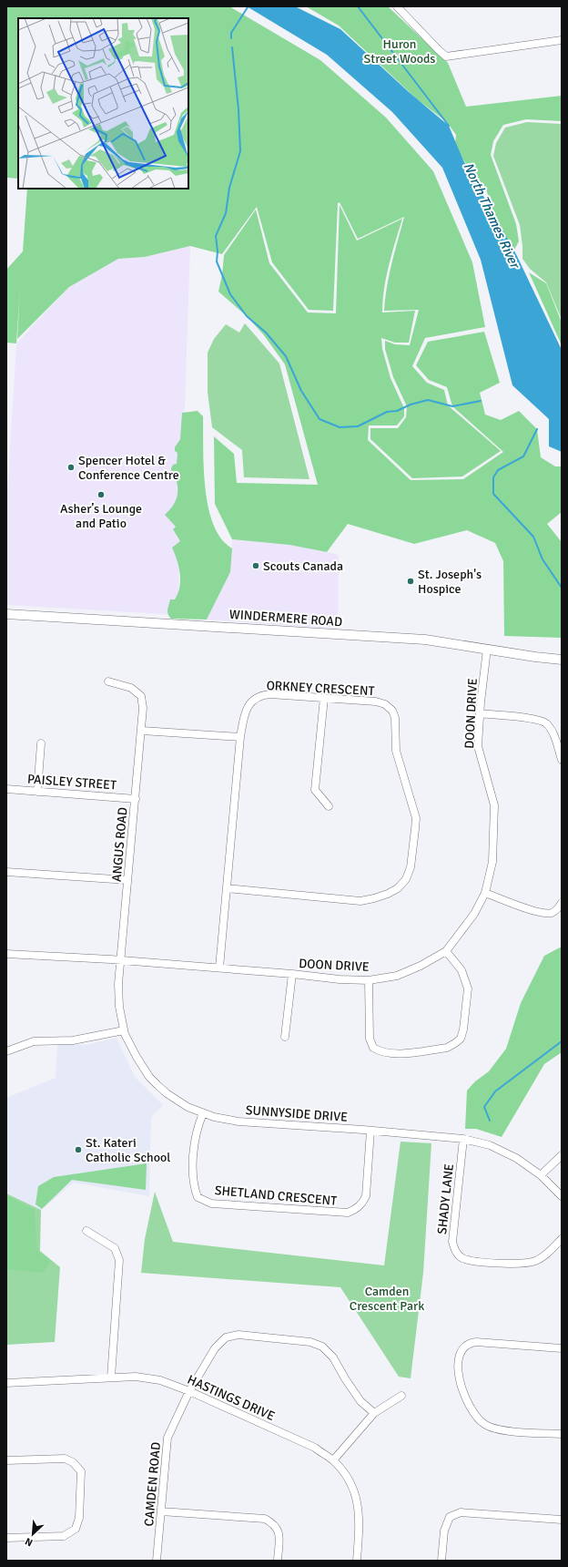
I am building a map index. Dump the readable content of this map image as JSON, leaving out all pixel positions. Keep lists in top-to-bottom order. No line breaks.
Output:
{"streets":{"main road":["WINDERMERE ROAD"],"street":["ORKNEY CRESCENT","DOON DRIVE","PAISLEY STREET","ANGUS ROAD","SUNNYSIDE DRIVE","SHETLAND CRESCENT","SHADY LANE","HASTINGS DRIVE","CAMDEN ROAD"]},"crossings":[["WINDERMERE ROAD","DOON DRIVE"],["ORKNEY CRESCENT","DOON DRIVE"],["DOON DRIVE","ANGUS ROAD"],["DOON DRIVE","SUNNYSIDE DRIVE"],["PAISLEY STREET","ANGUS ROAD"],["ANGUS ROAD","SUNNYSIDE DRIVE"],["SUNNYSIDE DRIVE","SHETLAND CRESCENT"],["SUNNYSIDE DRIVE","SHADY LANE"],["HASTINGS DRIVE","CAMDEN ROAD"]],"water":["North Thames River"],"parks":["Huron Street Woods","Camden Crescent Park"],"places":["Spencer Hotel & Conference Centre","Asher’s Lounge and Patio","Scouts Canada","St. Joseph's Hospice","St. Kateri Catholic School"],"north":"bottom left"}
